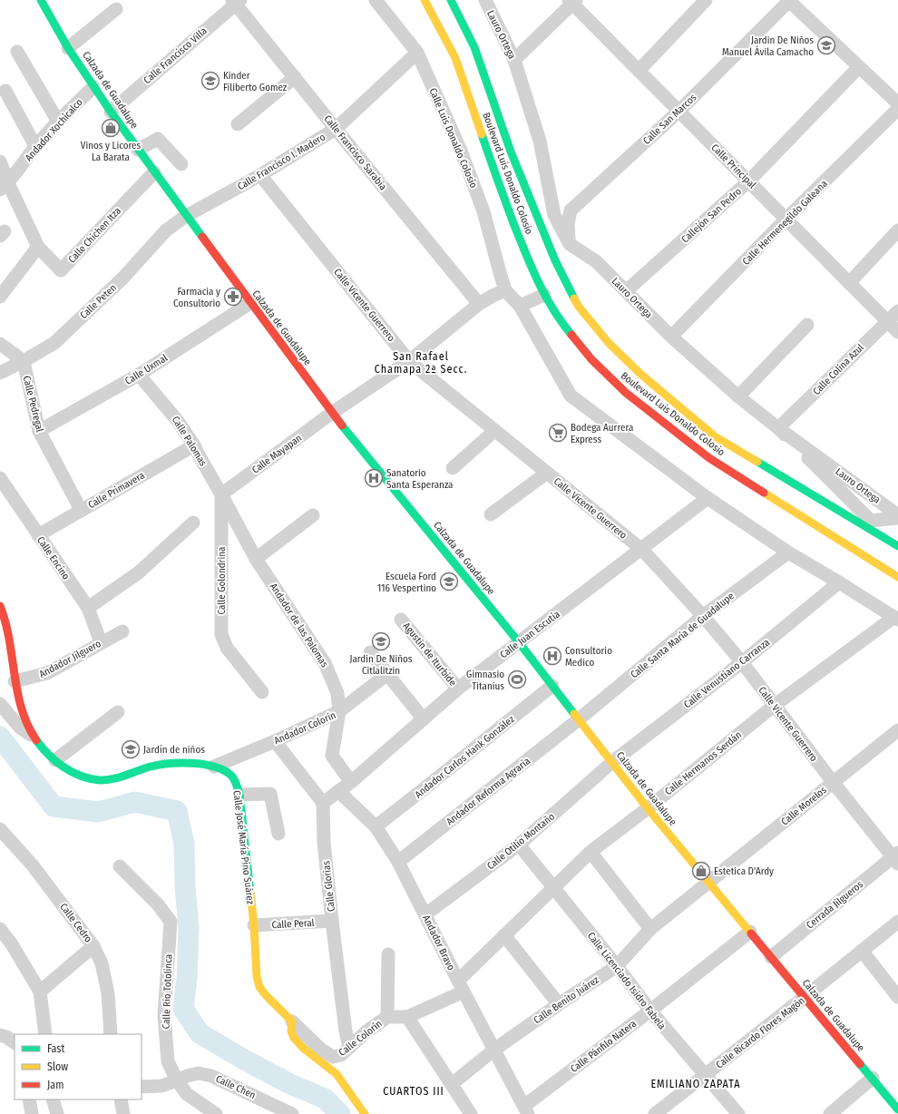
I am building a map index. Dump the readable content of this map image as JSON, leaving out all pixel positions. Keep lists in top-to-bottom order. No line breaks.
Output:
{"streets":{"main road":["Calzada de Guadalupe","Boulevard Luis Donaldo Colosio","Calle José María Pino Suárez"],"street":["Lauro Ortega","Calle Francisco Villa","Calle San Marcos","Andador Xochicalco","Calle Luis Donaldo Colosio","Calle Francisco Sarabia","Calle Francisco I. Madero","Calle Principal","Callejón San Pedro","Calle Hermenegildo Galeana","Calle Chichen Itza","Calle Peten","Calle Vicente Guerrero","Calle Uxmal","Calle Colina Azul","Calle Pedregal","Calle Palomas","Calle Mayapan","Calle Primavera","Calle Encino","Calle Golondrina","Andador de las Palomas","Calle Juan Escutia","Calle Santa María de Guadalupe","Agustín de Iturbide","Andador Jilguero","Calle Venustiano Carranza","Andador Colorín","Andador Carlos Hank González","Calle Hermanos Serdán","Andador Reforma Agraria","Calle Morelos","Calle Otilio Montaño","Calle Glorias","Cerrada Jilgueros","Calle Cedro","Calle Peral","Andador Bravo","Calle Licenciado Isidro Fabela","Calle Río Totolinca","Calle Benito Juárez","Calle Ricardo Flores Magón","Calle Colorín","Calle Pánfilo Natera","Calle Chen"]},"crossings":[["Lauro Ortega","Calle San Marcos"],["Lauro Ortega","Callejón San Pedro"],["Lauro Ortega","Calle Hermenegildo Galeana"],["Lauro Ortega","Calle Colina Azul"],["Calle Francisco Villa","Calzada de Guadalupe"],["Calle Francisco Villa","Calle Francisco Sarabia"],["Calzada de Guadalupe","Andador Xochicalco"],["Calzada de Guadalupe","Calle Francisco I. Madero"],["Calzada de Guadalupe","Calle Chichen Itza"],["Calzada de Guadalupe","Calle Peten"],["Calzada de Guadalupe","Calle Uxmal"],["Calzada de Guadalupe","Calle Mayapan"],["Calzada de Guadalupe","Calle Juan Escutia"],["Calzada de Guadalupe","Calle Santa María de Guadalupe"],["Calzada de Guadalupe","Calle Venustiano Carranza"],["Calzada de Guadalupe","Andador Carlos Hank González"],["Calzada de Guadalupe","Calle Hermanos Serdán"],["Calzada de Guadalupe","Andador Reforma Agraria"],["Calzada de Guadalupe","Calle Morelos"],["Calzada de Guadalupe","Calle Otilio Montaño"],["Calzada de Guadalupe","Cerrada Jilgueros"],["Calzada de Guadalupe","Calle Benito Juárez"],["Calzada de Guadalupe","Calle Ricardo Flores Magón"],["Calzada de Guadalupe","Calle Pánfilo Natera"],["Calle San Marcos","Calle Principal"],["Andador Xochicalco","Calle Chichen Itza"],["Calle Luis Donaldo Colosio","Calle Francisco I. Madero"],["Calle Luis Donaldo Colosio","Calle Mayapan"],["Calle Francisco Sarabia","Calle Francisco I. Madero"],["Calle Francisco Sarabia","Calle Mayapan"],["Calle Francisco I. Madero","Calle Peten"],["Calle Francisco I. Madero","Calle Vicente Guerrero"],["Calle Principal","Callejón San Pedro"],["Calle Principal","Calle Hermenegildo Galeana"],["Calle Principal","Calle Colina Azul"],["Calle Peten","Calle Pedregal"],["Calle Vicente Guerrero","Calle Mayapan"],["Calle Vicente Guerrero","Calle Juan Escutia"],["Calle Vicente Guerrero","Calle Santa María de Guadalupe"],["Calle Vicente Guerrero","Calle Venustiano Carranza"],["Calle Vicente Guerrero","Calle Hermanos Serdán"],["Calle Vicente Guerrero","Calle Morelos"],["Calle Vicente Guerrero","Cerrada Jilgueros"],["Calle Uxmal","Calle Pedregal"],["Calle Uxmal","Calle Palomas"],["Calle Pedregal","Calle Primavera"],["Calle Palomas","Calle Mayapan"],["Calle Palomas","Calle Primavera"],["Calle Palomas","Calle Golondrina"],["Calle Palomas","Andador de las Palomas"],["Calle Mayapan","Calle Golondrina"],["Calle Mayapan","Andador de las Palomas"],["Calle Primavera","Calle Encino"],["Calle Encino","Andador Jilguero"],["Calle Golondrina","Andador de las Palomas"],["Andador de las Palomas","Calle Juan Escutia"],["Andador de las Palomas","Andador Colorín"],["Calle Juan Escutia","Agustín de Iturbide"],["Calle Juan Escutia","Calle Glorias"],["Calle Juan Escutia","Andador Bravo"],["Calle Santa María de Guadalupe","Andador Reforma Agraria"],["Andador Jilguero","Calle José María Pino Suárez"],["Calle Venustiano Carranza","Calle Otilio Montaño"],["Andador Colorín","Calle José María Pino Suárez"],["Andador Carlos Hank González","Andador Bravo"],["Calle Hermanos Serdán","Andador Bravo"],["Calle Hermanos Serdán","Calle Licenciado Isidro Fabela"],["Calle Hermanos Serdán","Calle Colorín"],["Andador Reforma Agraria","Andador Bravo"],["Calle Morelos","Calle Benito Juárez"],["Calle Otilio Montaño","Andador Bravo"],["Calle Otilio Montaño","Calle Licenciado Isidro Fabela"],["Calle José María Pino Suárez","Calle Peral"],["Calle José María Pino Suárez","Calle Colorín"],["Calle Glorias","Calle Peral"],["Calle Glorias","Calle Colorín"],["Andador Bravo","Calle Benito Juárez"],["Andador Bravo","Calle Colorín"],["Andador Bravo","Calle Pánfilo Natera"],["Calle Licenciado Isidro Fabela","Calle Benito Juárez"],["Calle Licenciado Isidro Fabela","Calle Ricardo Flores Magón"],["Calle Licenciado Isidro Fabela","Calle Pánfilo Natera"],["Calle Río Totolinca","Calle Chen"]],"districts":["San Rafael Chamapa 2ª Secc.","EMILIANO ZAPATA","CUARTOS III"],"places":{"school or university":["Jardin De Niños Manuel Ávila Camacho","Kinder Filiberto Gomez","Escuela Ford 116 Vespertino","Jardin De Niños Citlalitzin","Jardín de niños"],"shop":["Vinos y Licores La Barata","Estetica D'Ardy"],"pharmacy":["Farmacia y Consultorio"],"supermarket":["Bodega Aurrera Express"],"hospital":["Sanatorio Santa Esperanza","Consultorio Medico"],"sports":["Gimnasio Titanius"]},"legend":["Fast","Slow","Jam"]}
